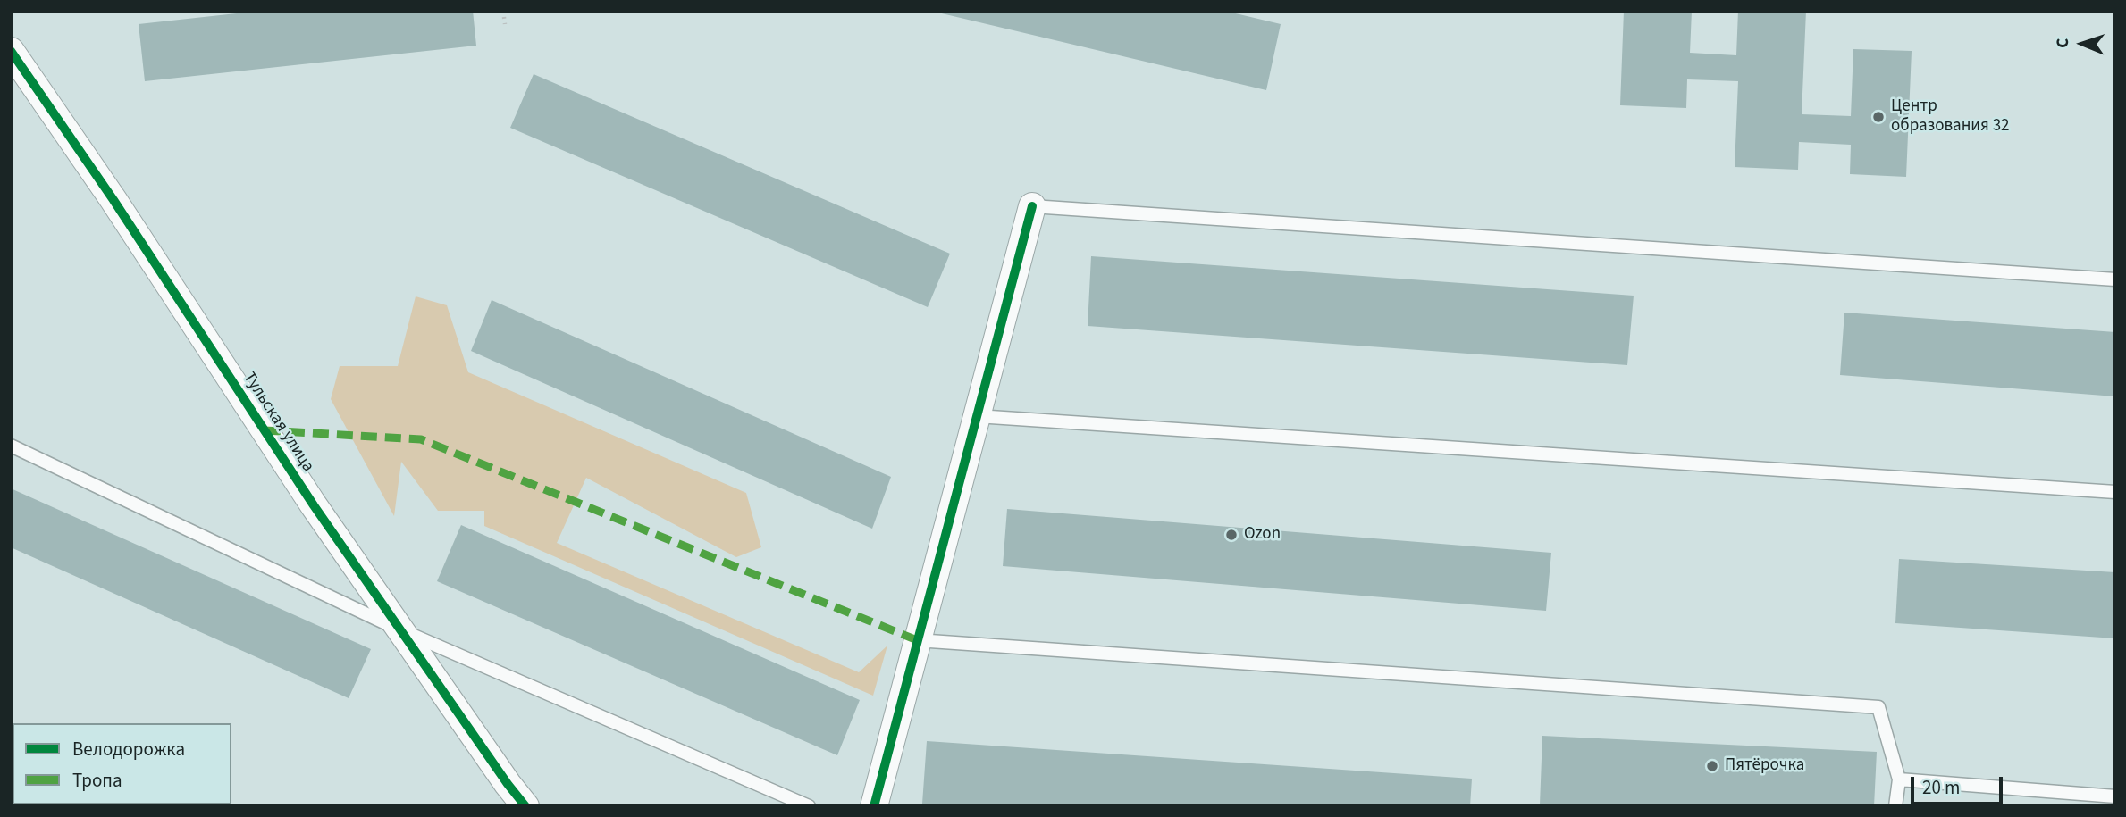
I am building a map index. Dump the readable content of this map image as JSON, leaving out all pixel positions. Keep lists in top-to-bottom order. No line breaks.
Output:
{"streets":{"street":["Тульская улица"]},"places":["Центр образования 32","Ozon","Пятёрочка"],"legend":["Велодорожка","Тропа"],"scale_bar":"20 m","north":"left"}
